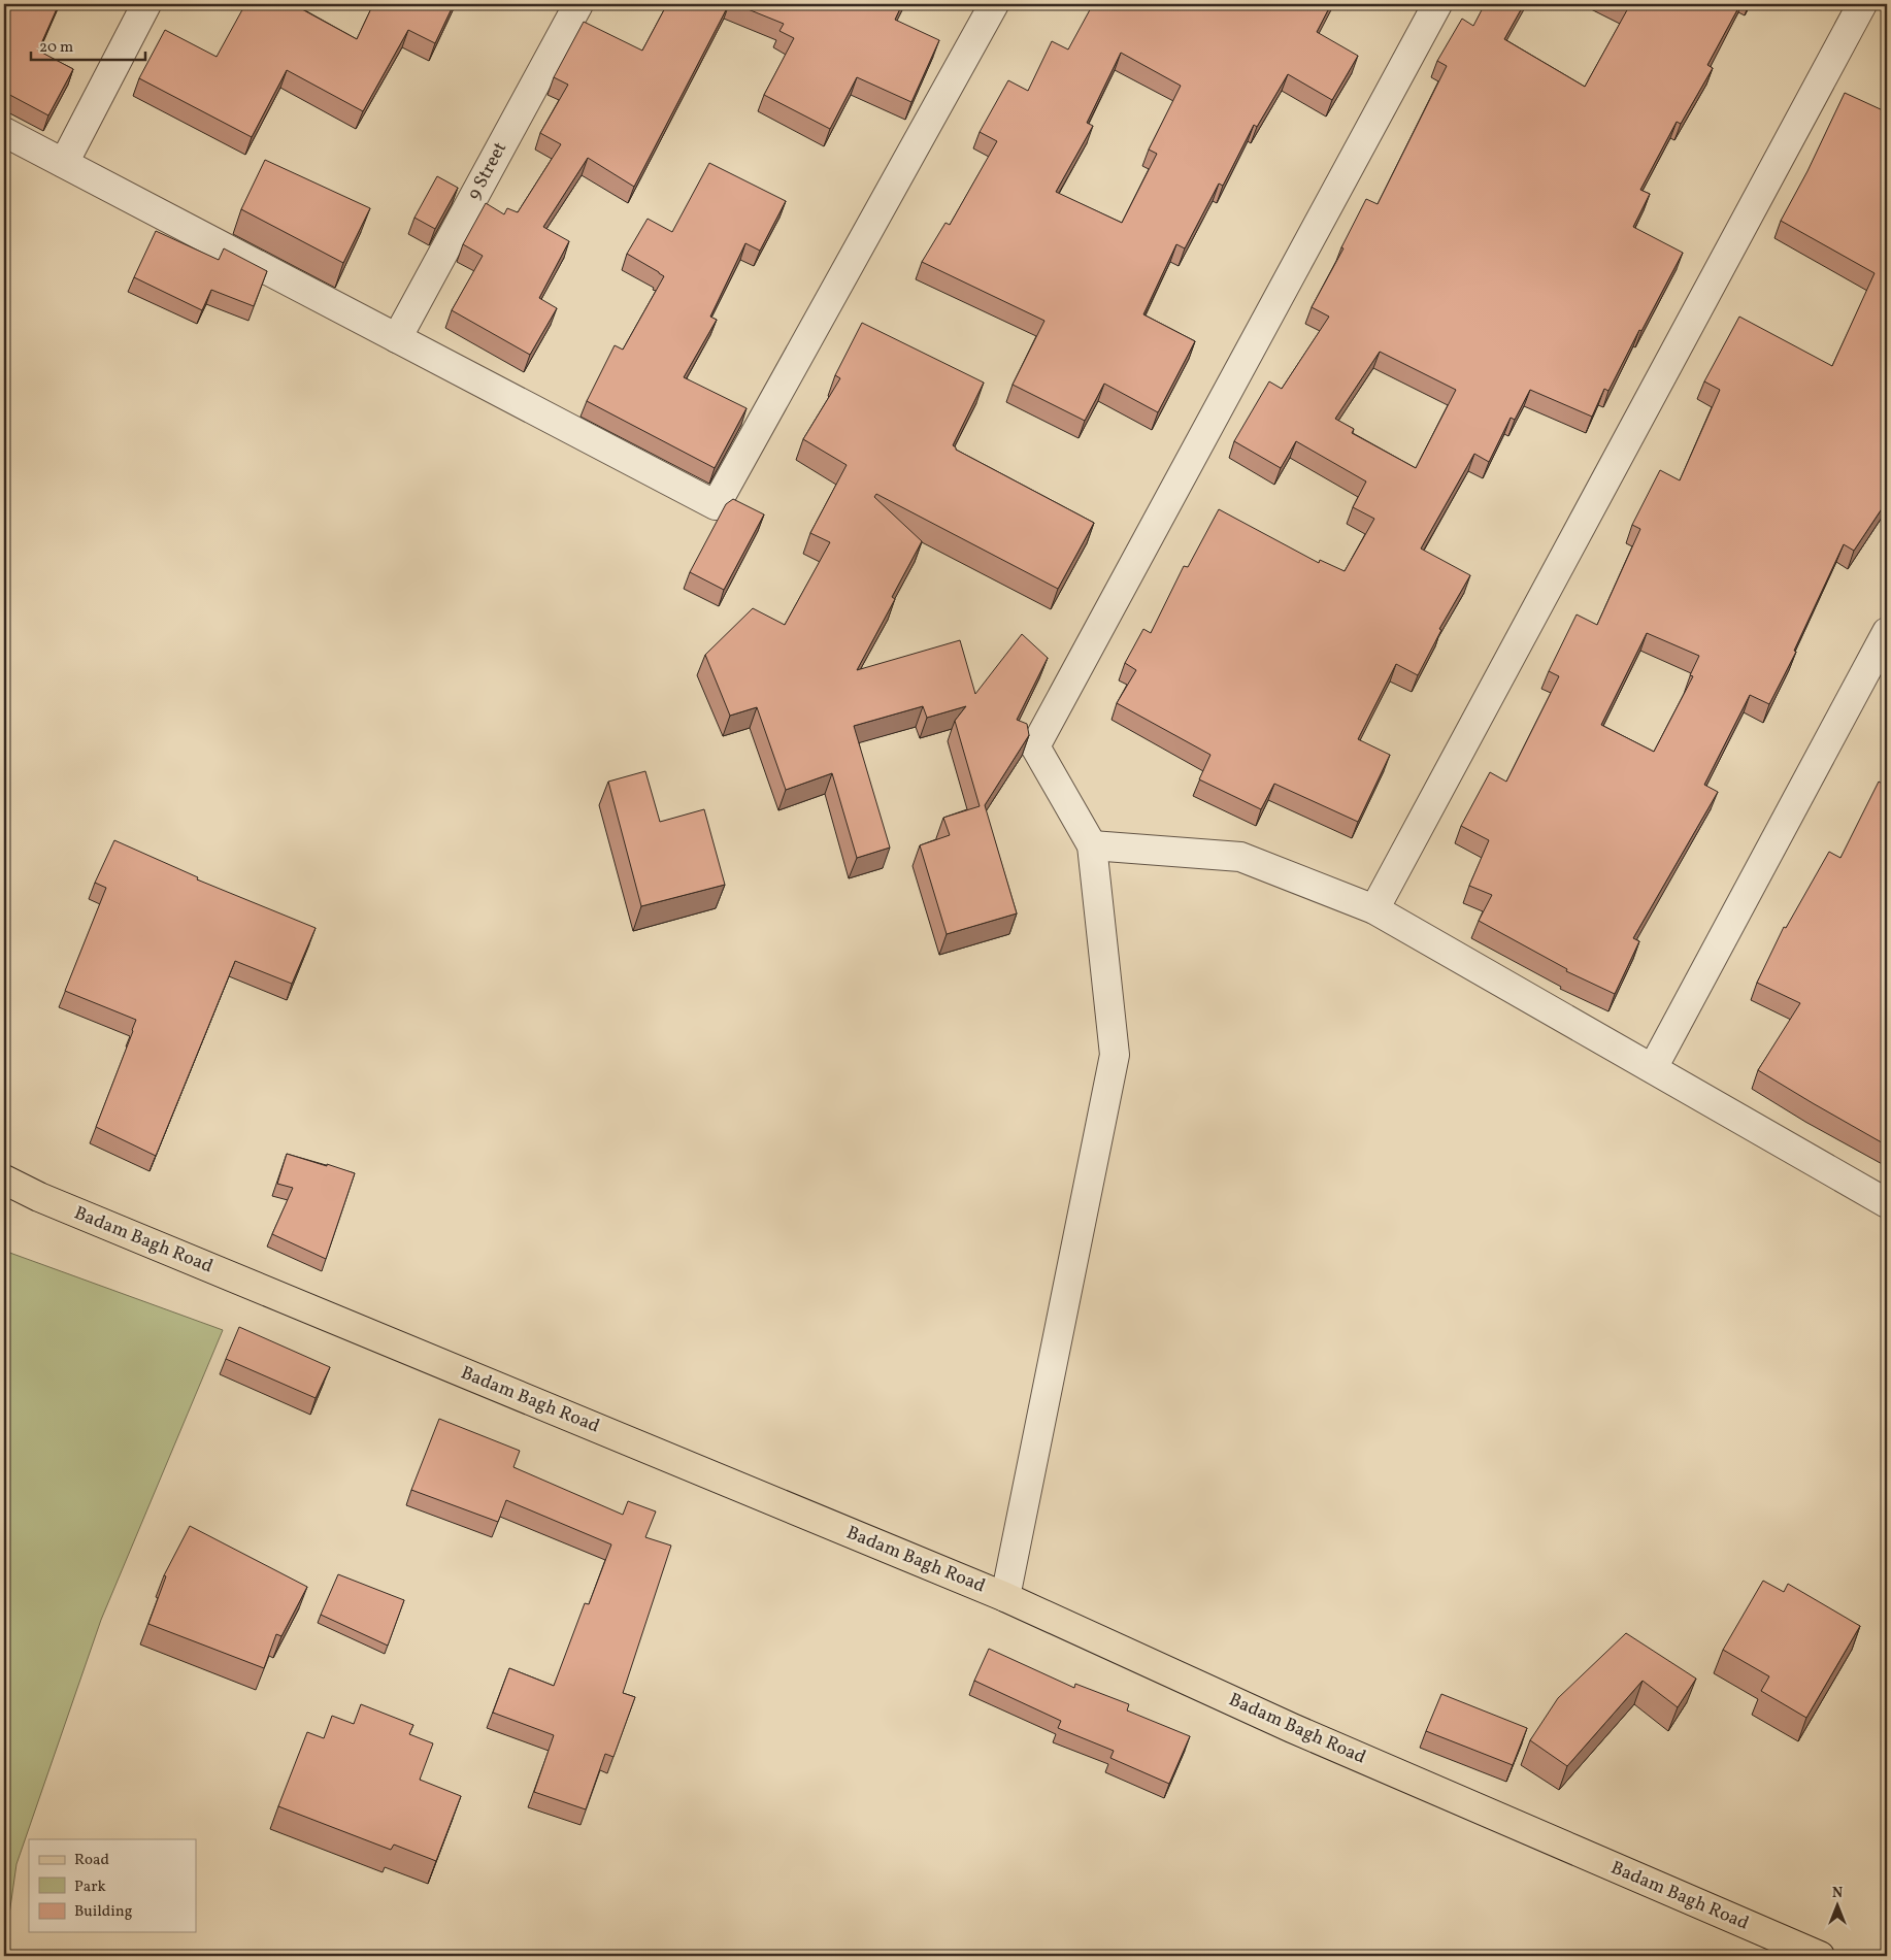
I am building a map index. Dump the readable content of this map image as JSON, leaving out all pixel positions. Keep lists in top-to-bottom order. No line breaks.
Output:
{"streets":{"main road":["Badam Bagh Road"],"street":["9 Street"]},"legend":["Road","Park","Building"],"scale_bar":"20 m","north":"top"}
